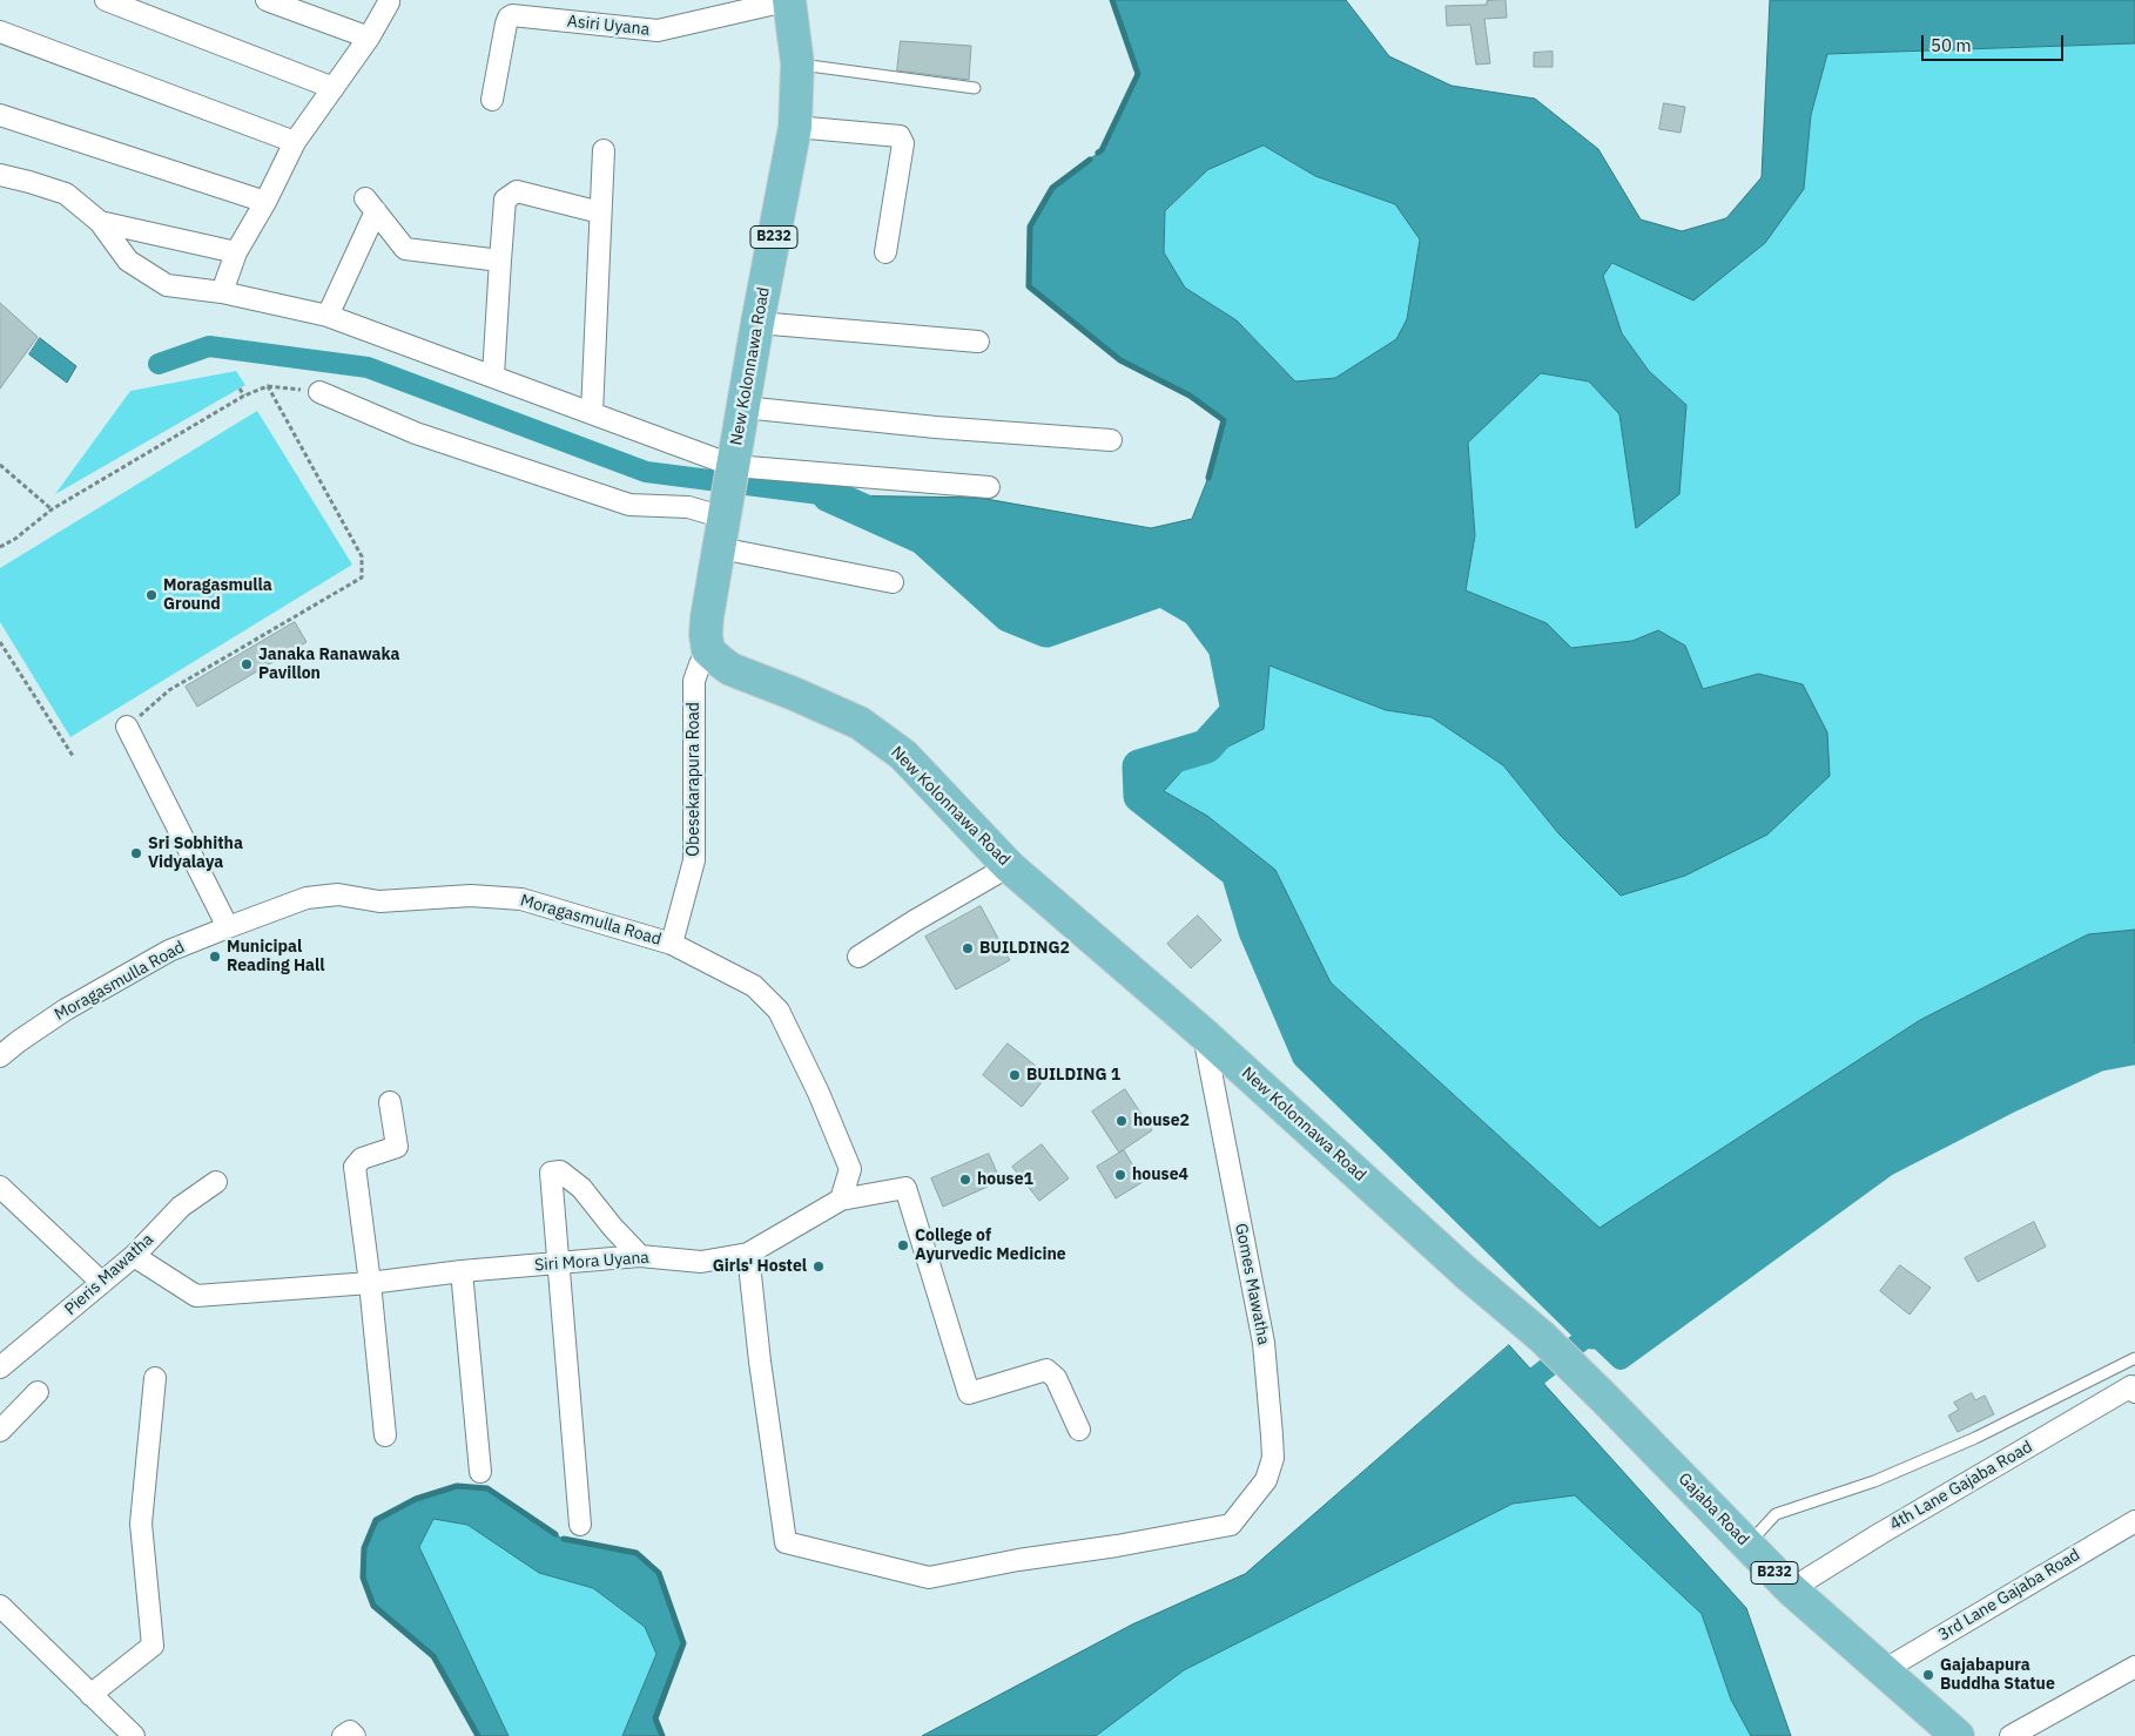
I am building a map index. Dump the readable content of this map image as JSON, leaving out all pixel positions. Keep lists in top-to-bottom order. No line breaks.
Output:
{"streets":{"main road":["B232","New Kolonnawa Road","Gajaba Road"],"street":["Asiri Uyana","Obesekarapura Road","Moragasmulla Road","Siri Mora Uyana","Pieris Mawatha","Gomes Mawatha","4th Lane Gajaba Road","3rd Lane Gajaba Road"]},"crossings":[["Asiri Uyana","New Kolonnawa Road"],["New Kolonnawa Road","Obesekarapura Road"],["New Kolonnawa Road","Gomes Mawatha"],["New Kolonnawa Road","Gajaba Road"],["Obesekarapura Road","Moragasmulla Road"],["Moragasmulla Road","Siri Mora Uyana"],["Siri Mora Uyana","Pieris Mawatha"],["Siri Mora Uyana","Gomes Mawatha"],["4th Lane Gajaba Road","Gajaba Road"],["Gajaba Road","3rd Lane Gajaba Road"]],"places":["Moragasmulla Ground","Janaka Ranawaka Pavillon","Sri Sobhitha Vidyalaya","BUILDING2","Municipal Reading Hall","BUILDING 1","house2","house4","house1","College of Ayurvedic Medicine","Girls' Hostel","Gajabapura Buddha Statue"],"scale_bar":"50 m"}
